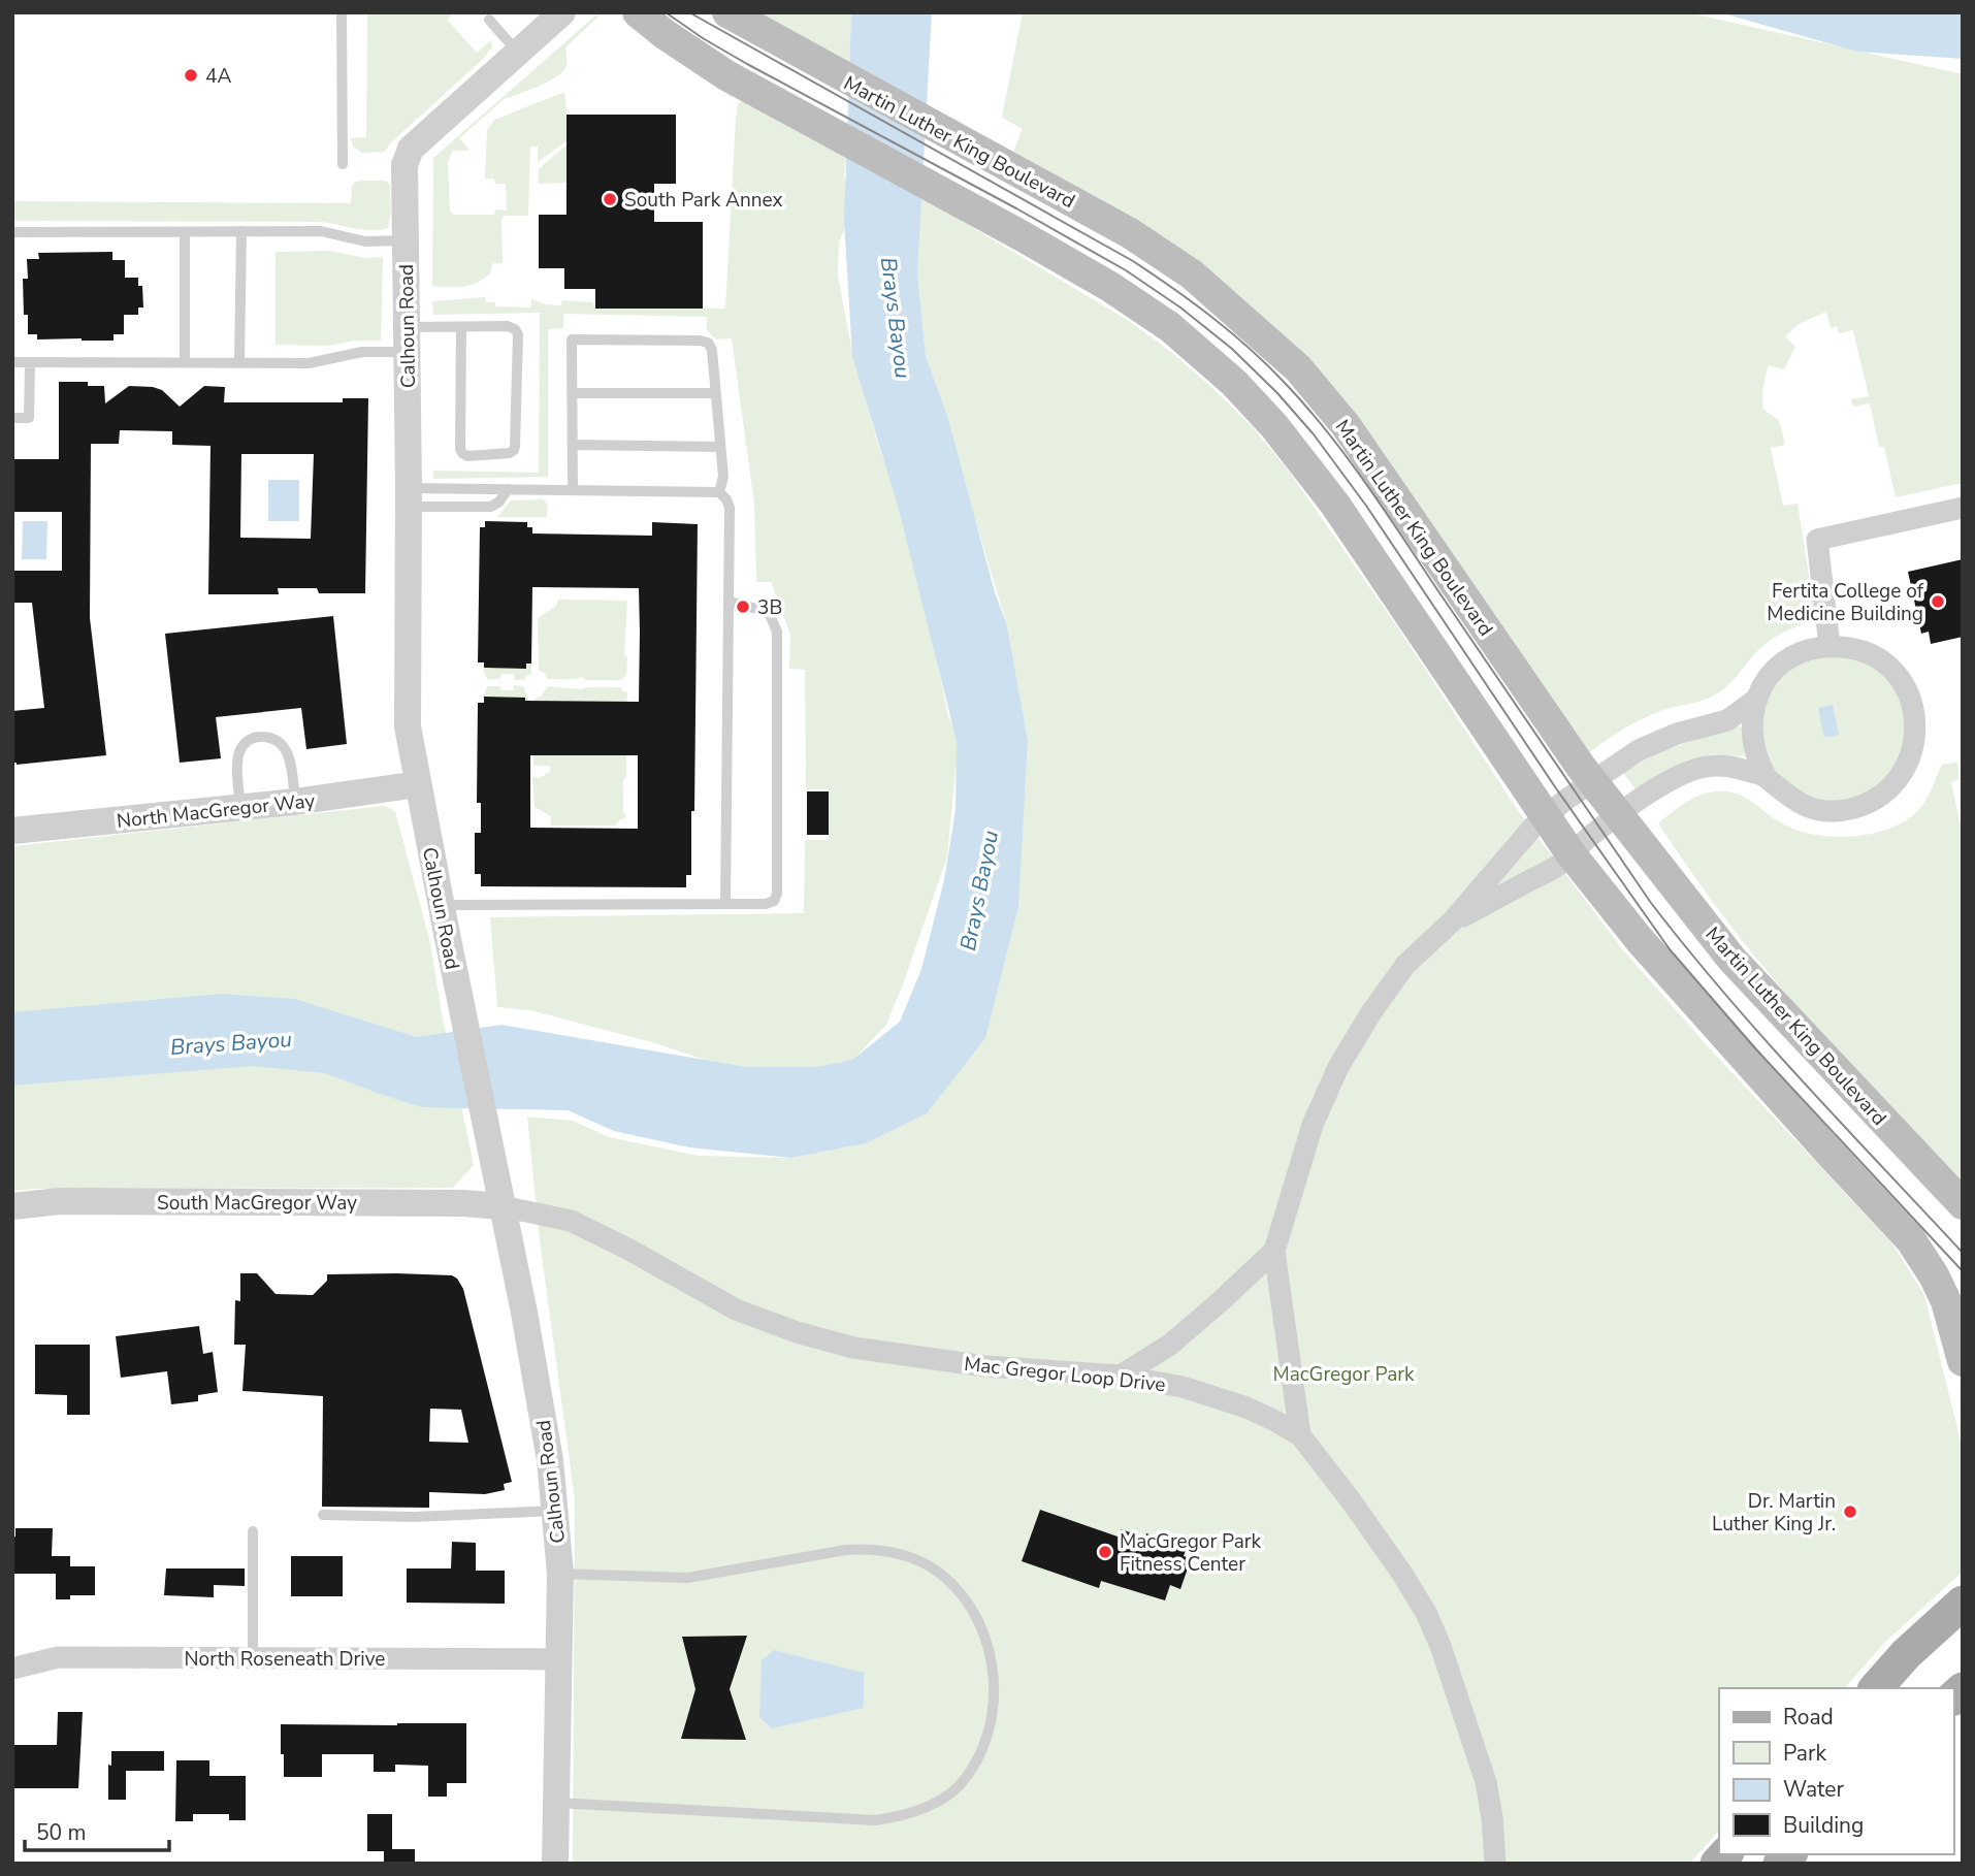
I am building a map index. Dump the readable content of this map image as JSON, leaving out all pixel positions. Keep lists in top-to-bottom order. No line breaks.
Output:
{"streets":{"main road":["Martin Luther King Boulevard"],"street":["Calhoun Road","North MacGregor Way","South MacGregor Way","Mac Gregor Loop Drive","North Roseneath Drive"]},"crossings":[["Calhoun Road","North MacGregor Way"],["Calhoun Road","South MacGregor Way"],["Calhoun Road","Mac Gregor Loop Drive"],["Calhoun Road","North Roseneath Drive"],["South MacGregor Way","Mac Gregor Loop Drive"]],"water":["Brays Bayou"],"parks":["MacGregor Park"],"places":["4A","South Park Annex","Fertita College of Medicine Building","3B","Dr. Martin Luther King Jr.","MacGregor Park Fitness Center"],"legend":["Road","Park","Water","Building"],"scale_bar":"50 m"}
